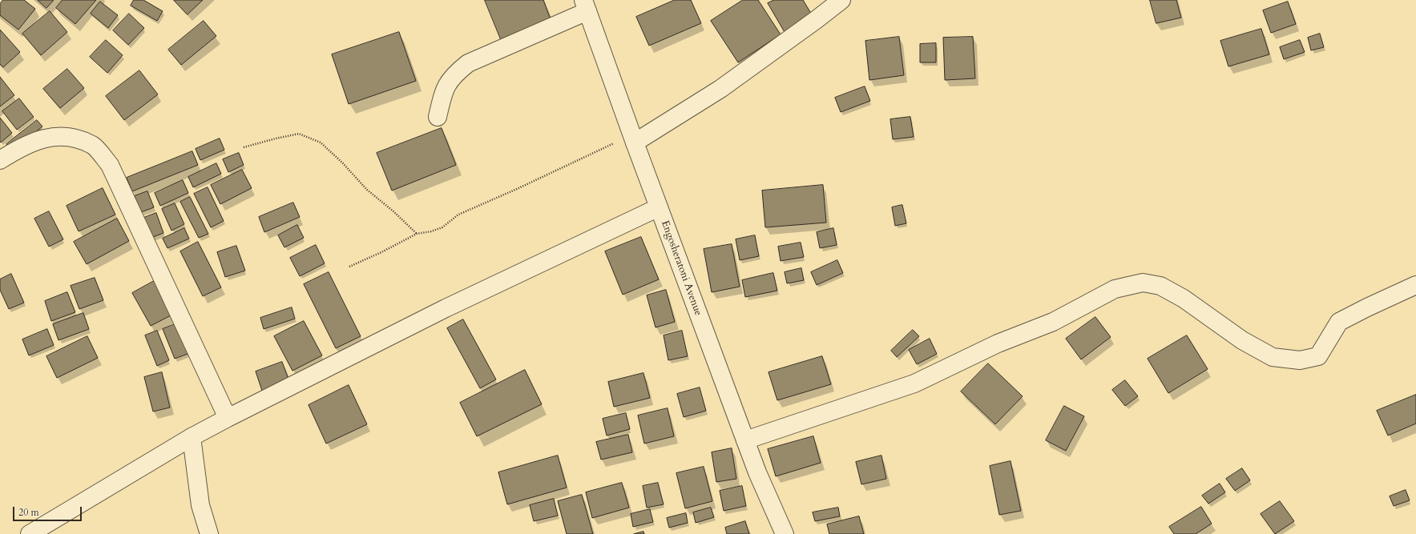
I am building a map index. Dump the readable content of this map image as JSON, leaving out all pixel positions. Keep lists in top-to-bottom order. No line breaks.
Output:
{"streets":{"street":["Engosheratoni Avenue"]},"scale_bar":"20 m"}
